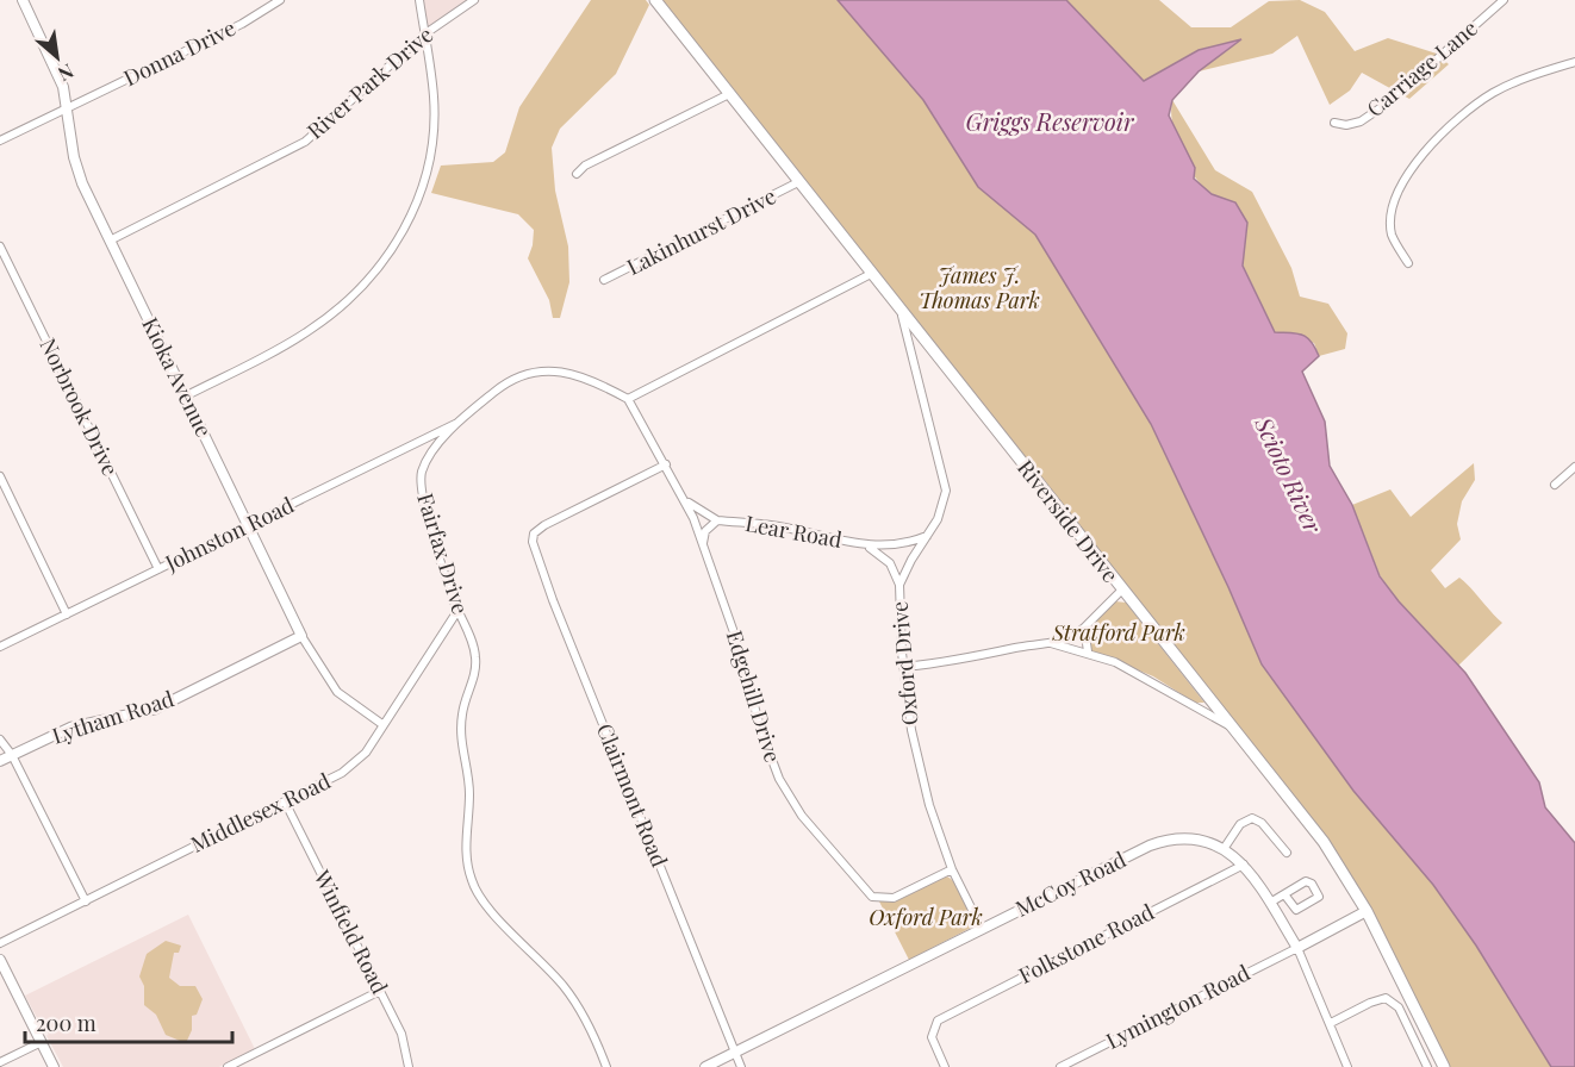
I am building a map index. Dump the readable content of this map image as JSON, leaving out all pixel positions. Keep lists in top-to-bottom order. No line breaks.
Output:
{"streets":{"main road":["Riverside Drive","McCoy Road"],"street":["Donna Drive","Carriage Lane","River Park Drive","Lakinhurst Drive","Kioka Avenue","Norbrook Drive","Lear Road","Johnston Road","Fairfax Drive","Oxford Drive","Edgehill Drive","Lytham Road","Clairmont Road","Middlesex Road","Winfield Road","Folkstone Road","Lymington Road"]},"crossings":[["Donna Drive","Kioka Avenue"],["River Park Drive","Kioka Avenue"],["Lakinhurst Drive","Riverside Drive"],["Kioka Avenue","Johnston Road"],["Kioka Avenue","Lytham Road"],["Kioka Avenue","Middlesex Road"],["Norbrook Drive","Johnston Road"],["Riverside Drive","Oxford Drive"],["Lear Road","Oxford Drive"],["Lear Road","Edgehill Drive"],["Johnston Road","Fairfax Drive"],["Fairfax Drive","Edgehill Drive"],["Fairfax Drive","Middlesex Road"],["Oxford Drive","Edgehill Drive"],["Oxford Drive","McCoy Road"],["Edgehill Drive","Clairmont Road"],["Clairmont Road","McCoy Road"],["Middlesex Road","Winfield Road"],["McCoy Road","Folkstone Road"],["McCoy Road","Lymington Road"]],"water":["Griggs Reservoir","Scioto River"],"parks":["James J. Thomas Park","Stratford Park","Oxford Park"],"scale_bar":"200 m","north":"bottom right"}
